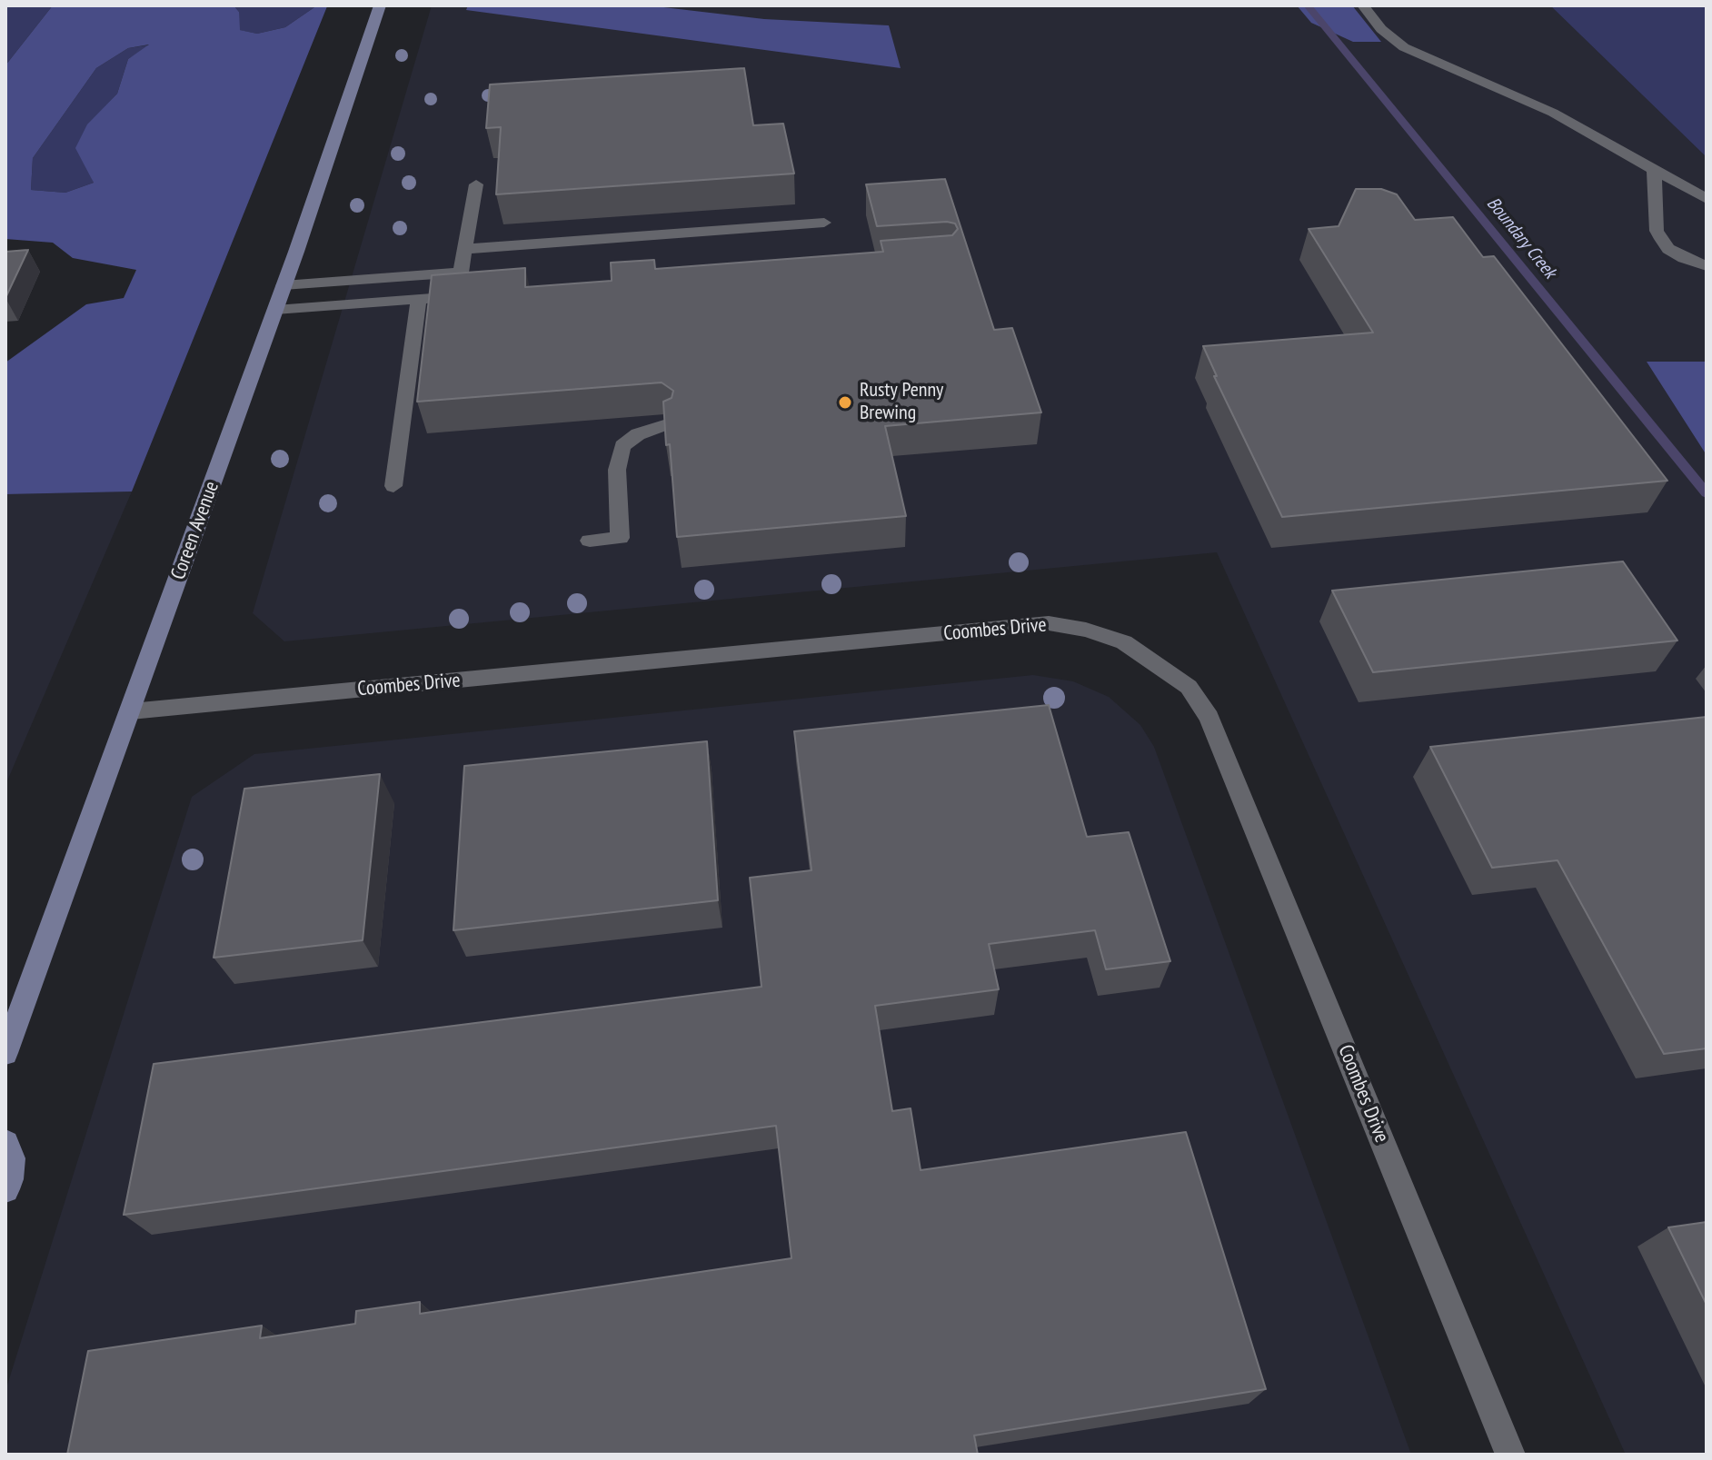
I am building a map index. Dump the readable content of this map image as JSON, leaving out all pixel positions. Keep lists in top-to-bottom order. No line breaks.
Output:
{"streets":{"street":["Coreen Avenue","Coombes Drive"]},"crossings":[["Coreen Avenue","Coombes Drive"]],"water":["Boundary Creek"],"places":["Rusty Penny Brewing"]}
